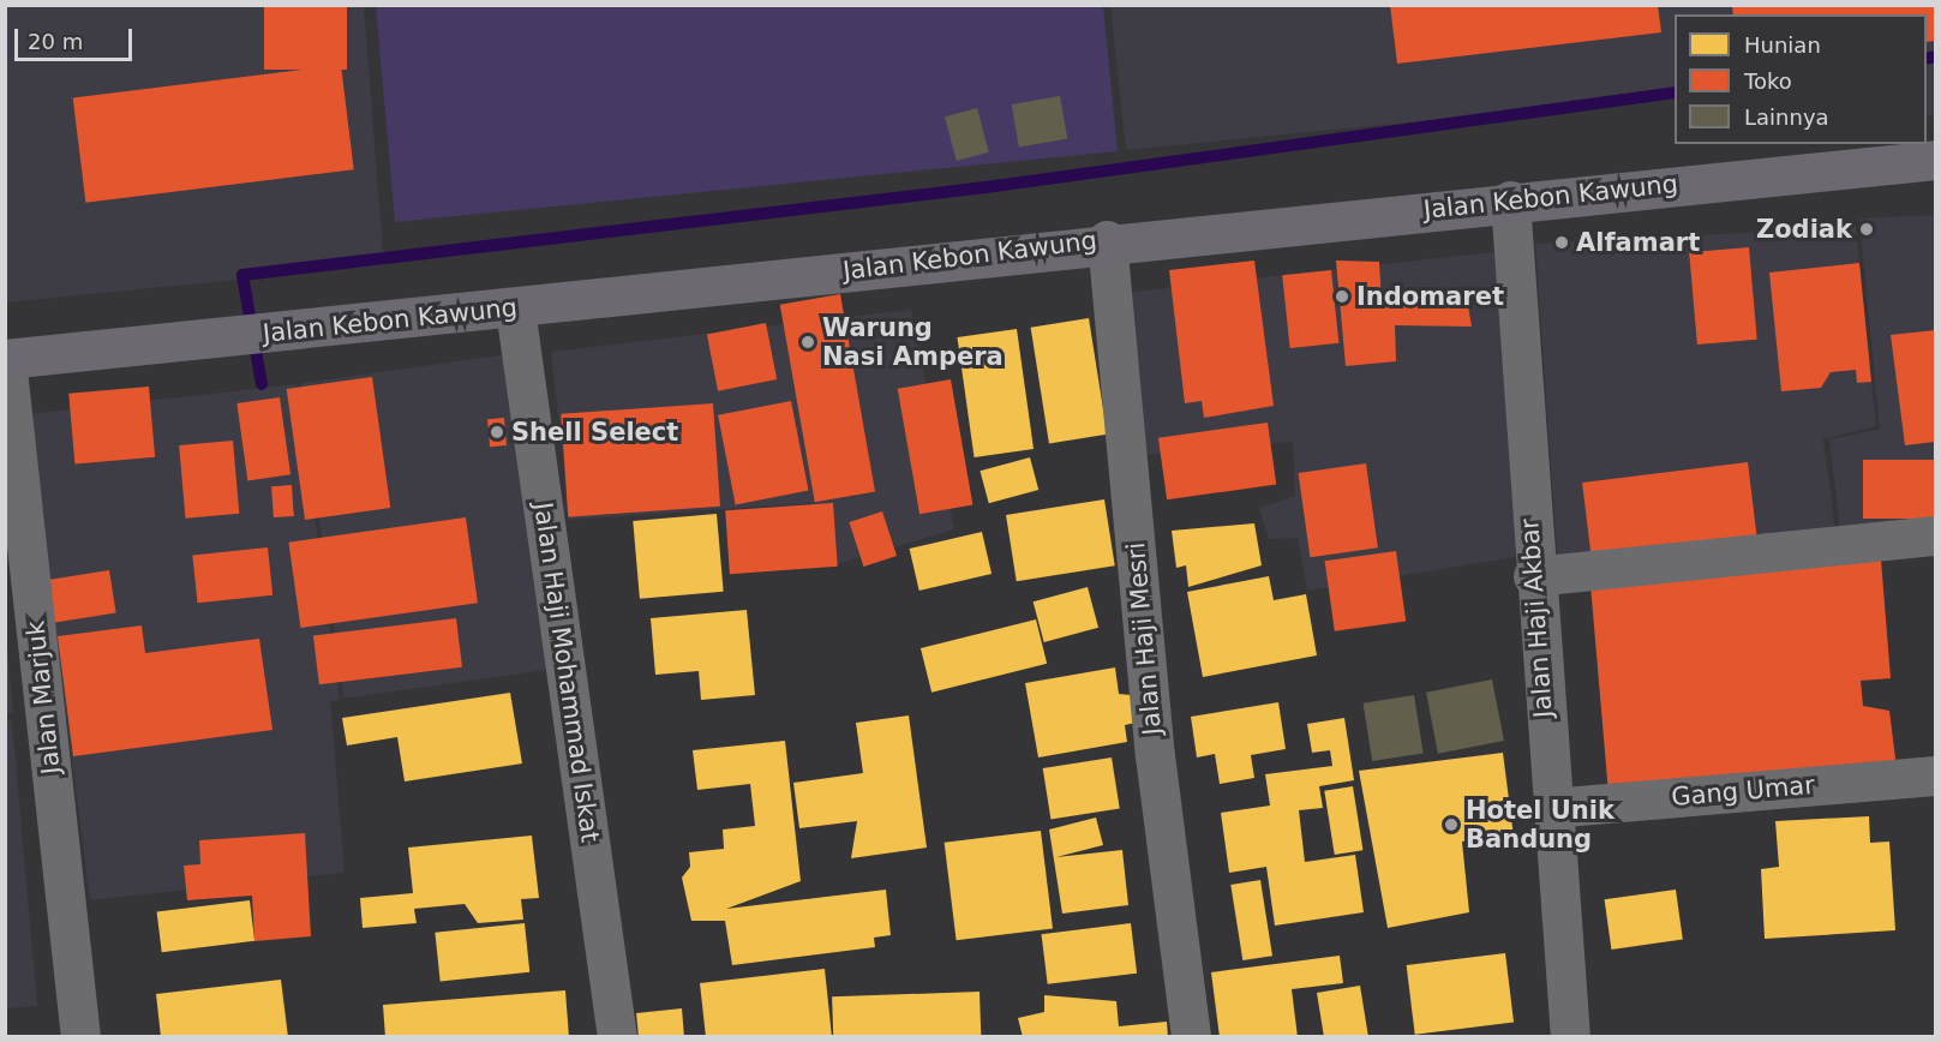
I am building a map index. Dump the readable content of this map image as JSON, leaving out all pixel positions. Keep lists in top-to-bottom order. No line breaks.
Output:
{"streets":{"main road":["Jalan Kebon Kawung"],"street":["Jalan Haji Akbar","Jalan Haji Mesri","Jalan Haji Mohammad Iskat","Jalan Marjuk","Gang Umar"]},"crossings":[["Jalan Kebon Kawung","Jalan Haji Akbar"],["Jalan Kebon Kawung","Jalan Haji Mesri"],["Jalan Kebon Kawung","Jalan Haji Mohammad Iskat"],["Jalan Kebon Kawung","Jalan Marjuk"],["Jalan Haji Akbar","Gang Umar"]],"places":["Zodiak","Alfamart","Indomaret","Warung Nasi Ampera","Shell Select","Hotel Unik Bandung"],"legend":["Hunian","Toko","Lainnya"],"scale_bar":"20 m"}
